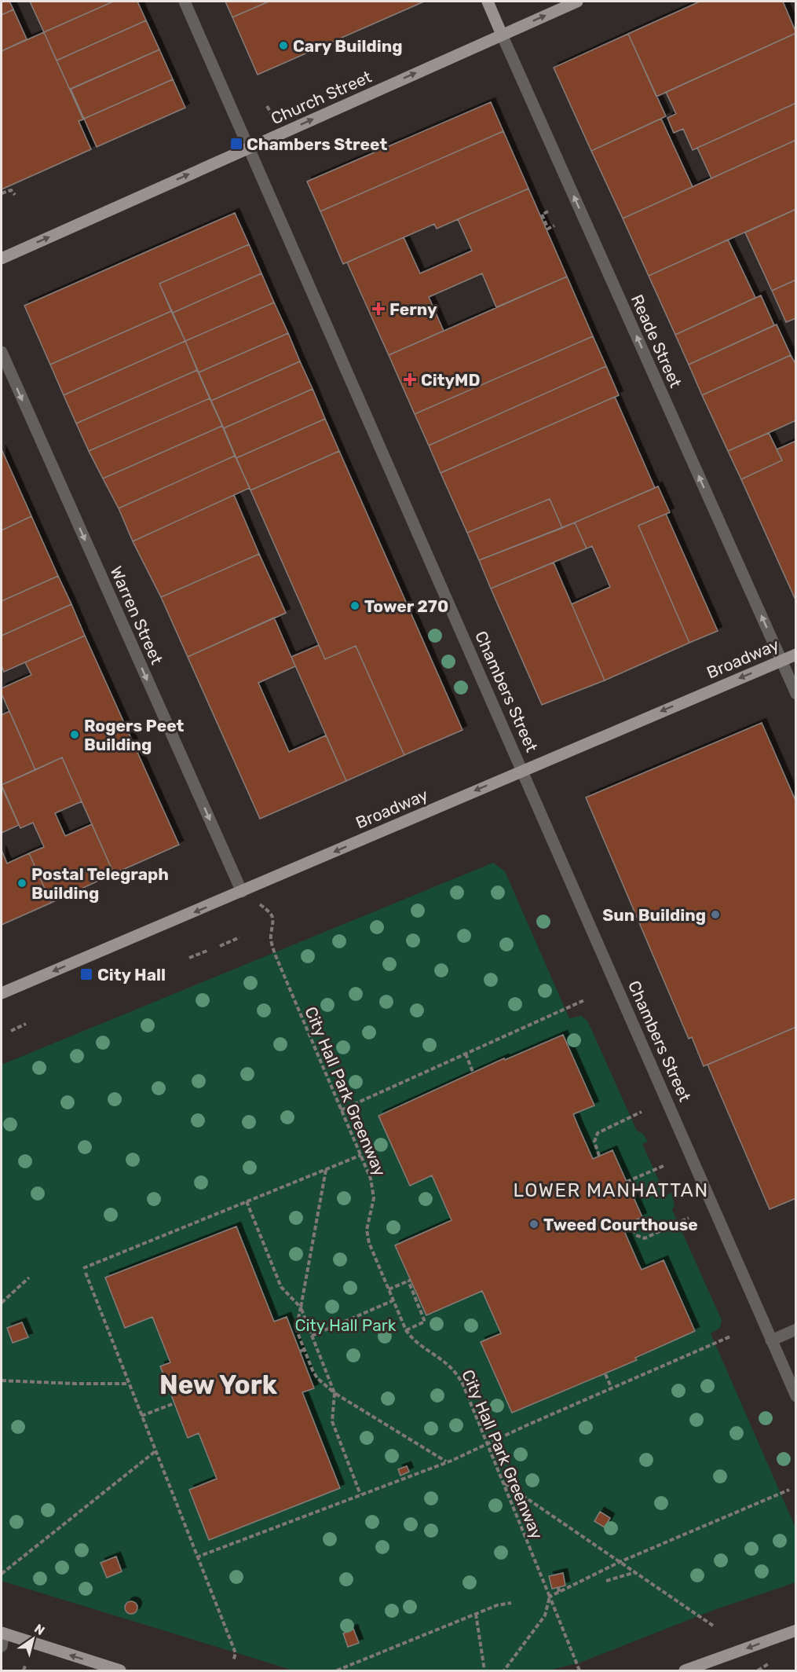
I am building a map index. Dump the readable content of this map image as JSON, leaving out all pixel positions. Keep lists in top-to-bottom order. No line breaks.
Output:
{"streets":{"main road":["Church Street","Reade Street","Broadway"],"street":["Warren Street","Chambers Street"],"path":["City Hall Park Greenway"]},"crossings":[["Church Street","Reade Street"],["Church Street","Chambers Street"],["Reade Street","Broadway"],["Warren Street","Broadway"],["Broadway","Chambers Street"]],"one_way":["Church Street","Reade Street","Warren Street","Broadway"],"districts":["LOWER MANHATTAN","New York"],"parks":["City Hall Park"],"places":{"other":["Cary Building","Tower 270","Rogers Peet Building","Postal Telegraph Building","Sun Building","Tweed Courthouse"],"transit":["Chambers Street","City Hall"],"health":["Ferny","CityMD"]},"north":"top right"}
